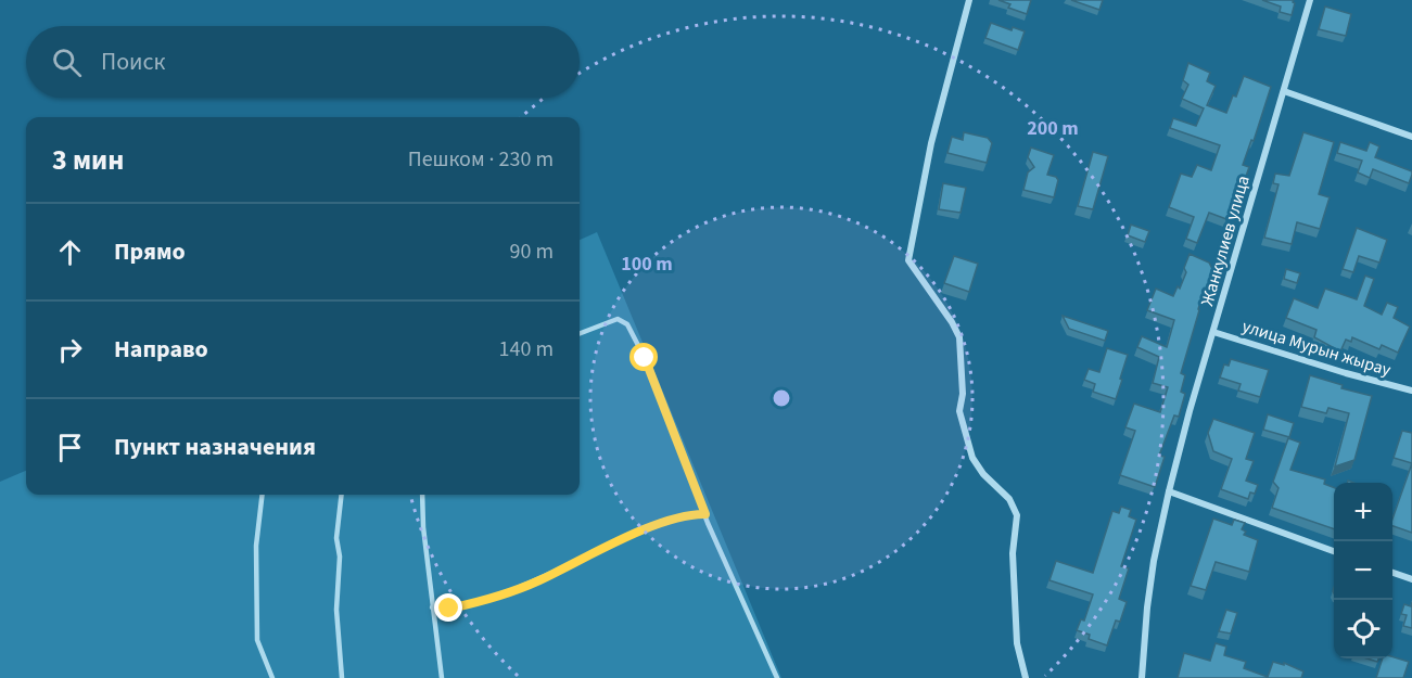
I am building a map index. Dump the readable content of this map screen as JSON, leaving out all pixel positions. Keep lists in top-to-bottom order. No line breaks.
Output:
{"streets":{"street":["Жанкулиев улица","улица Мурын жырау"]},"crossings":[["Жанкулиев улица","улица Мурын жырау"]],"page":{"search":"Поиск","heading":["3 мин","Пешком · 230 m"],"list":[["Прямо","90 m"],["Направо","140 m"],"Пункт назначения"],"map_buttons":["+","−"]},"rings":["200 m","100 m"]}
